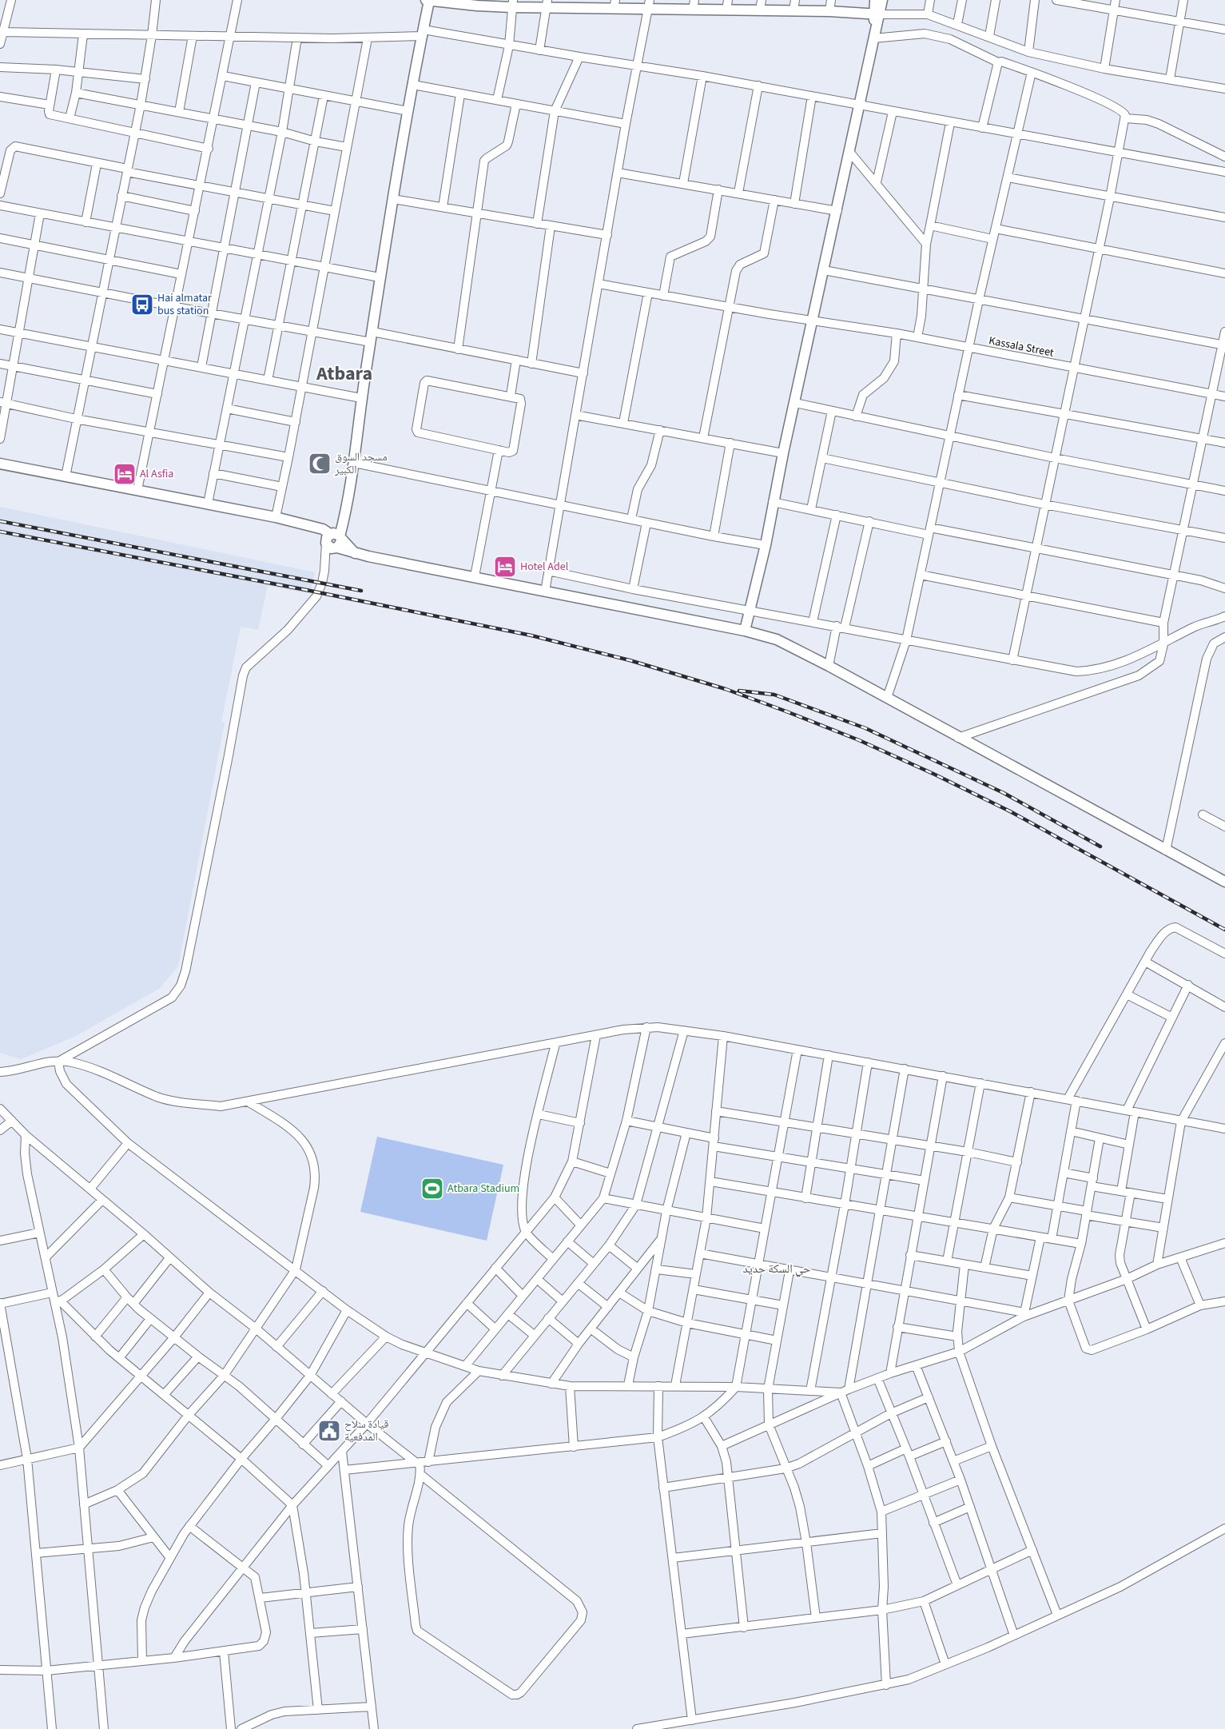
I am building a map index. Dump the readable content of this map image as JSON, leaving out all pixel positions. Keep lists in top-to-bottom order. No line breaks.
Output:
{"streets":{"street":["Kassala Street"]},"districts":["Atbara","حي السكة حديد"],"places":{"bus stop":["Hai almatar bus station"],"mosque":["مسجد السوق الكبير"],"hotel":["Al Asfia","Hotel Adel"],"sports":["Atbara Stadium"],"public building":["قيادة سلاح المدفعية"]}}
